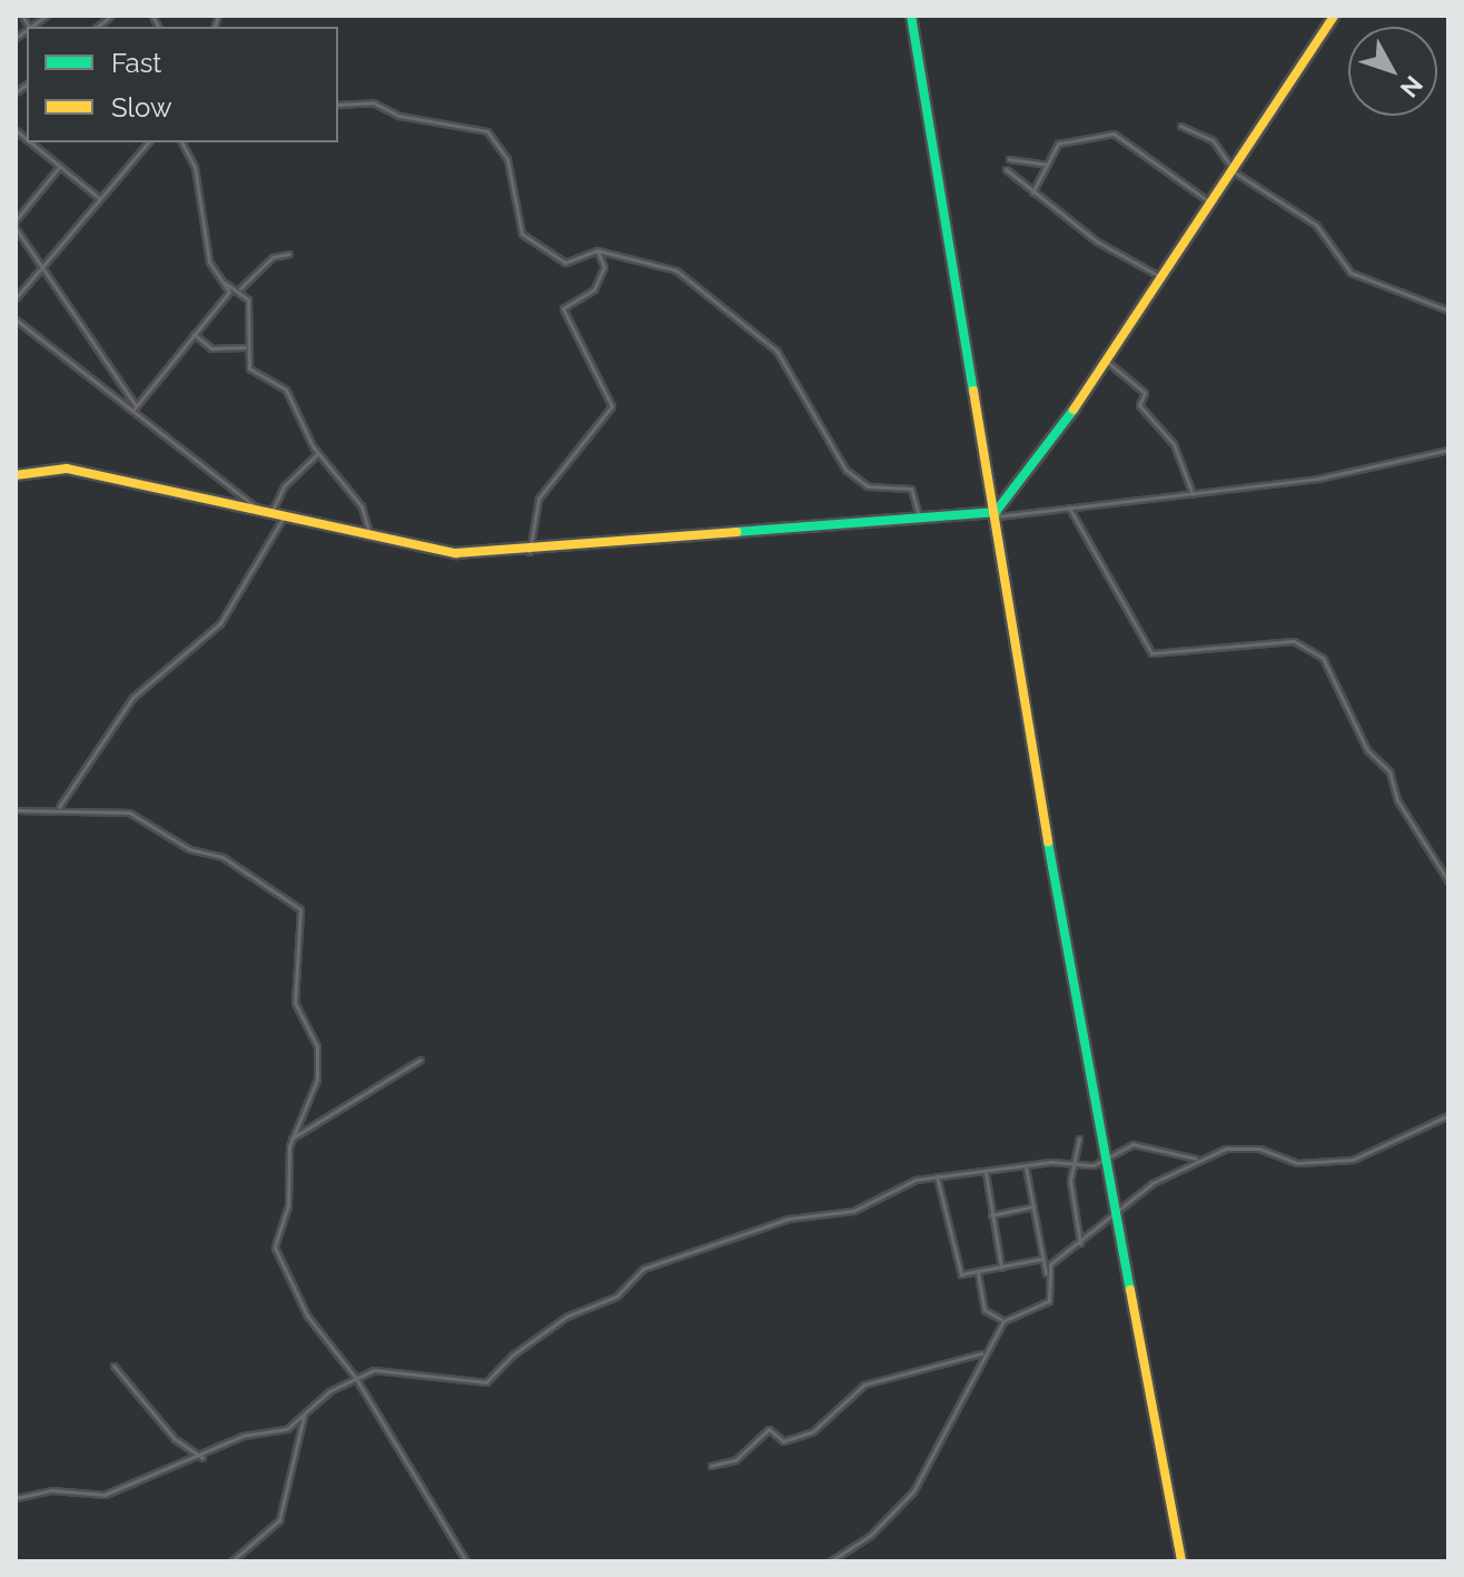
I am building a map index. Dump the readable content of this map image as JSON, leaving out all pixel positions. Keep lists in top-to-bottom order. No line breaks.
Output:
{"legend":["Fast","Slow"],"north":"bottom right"}
